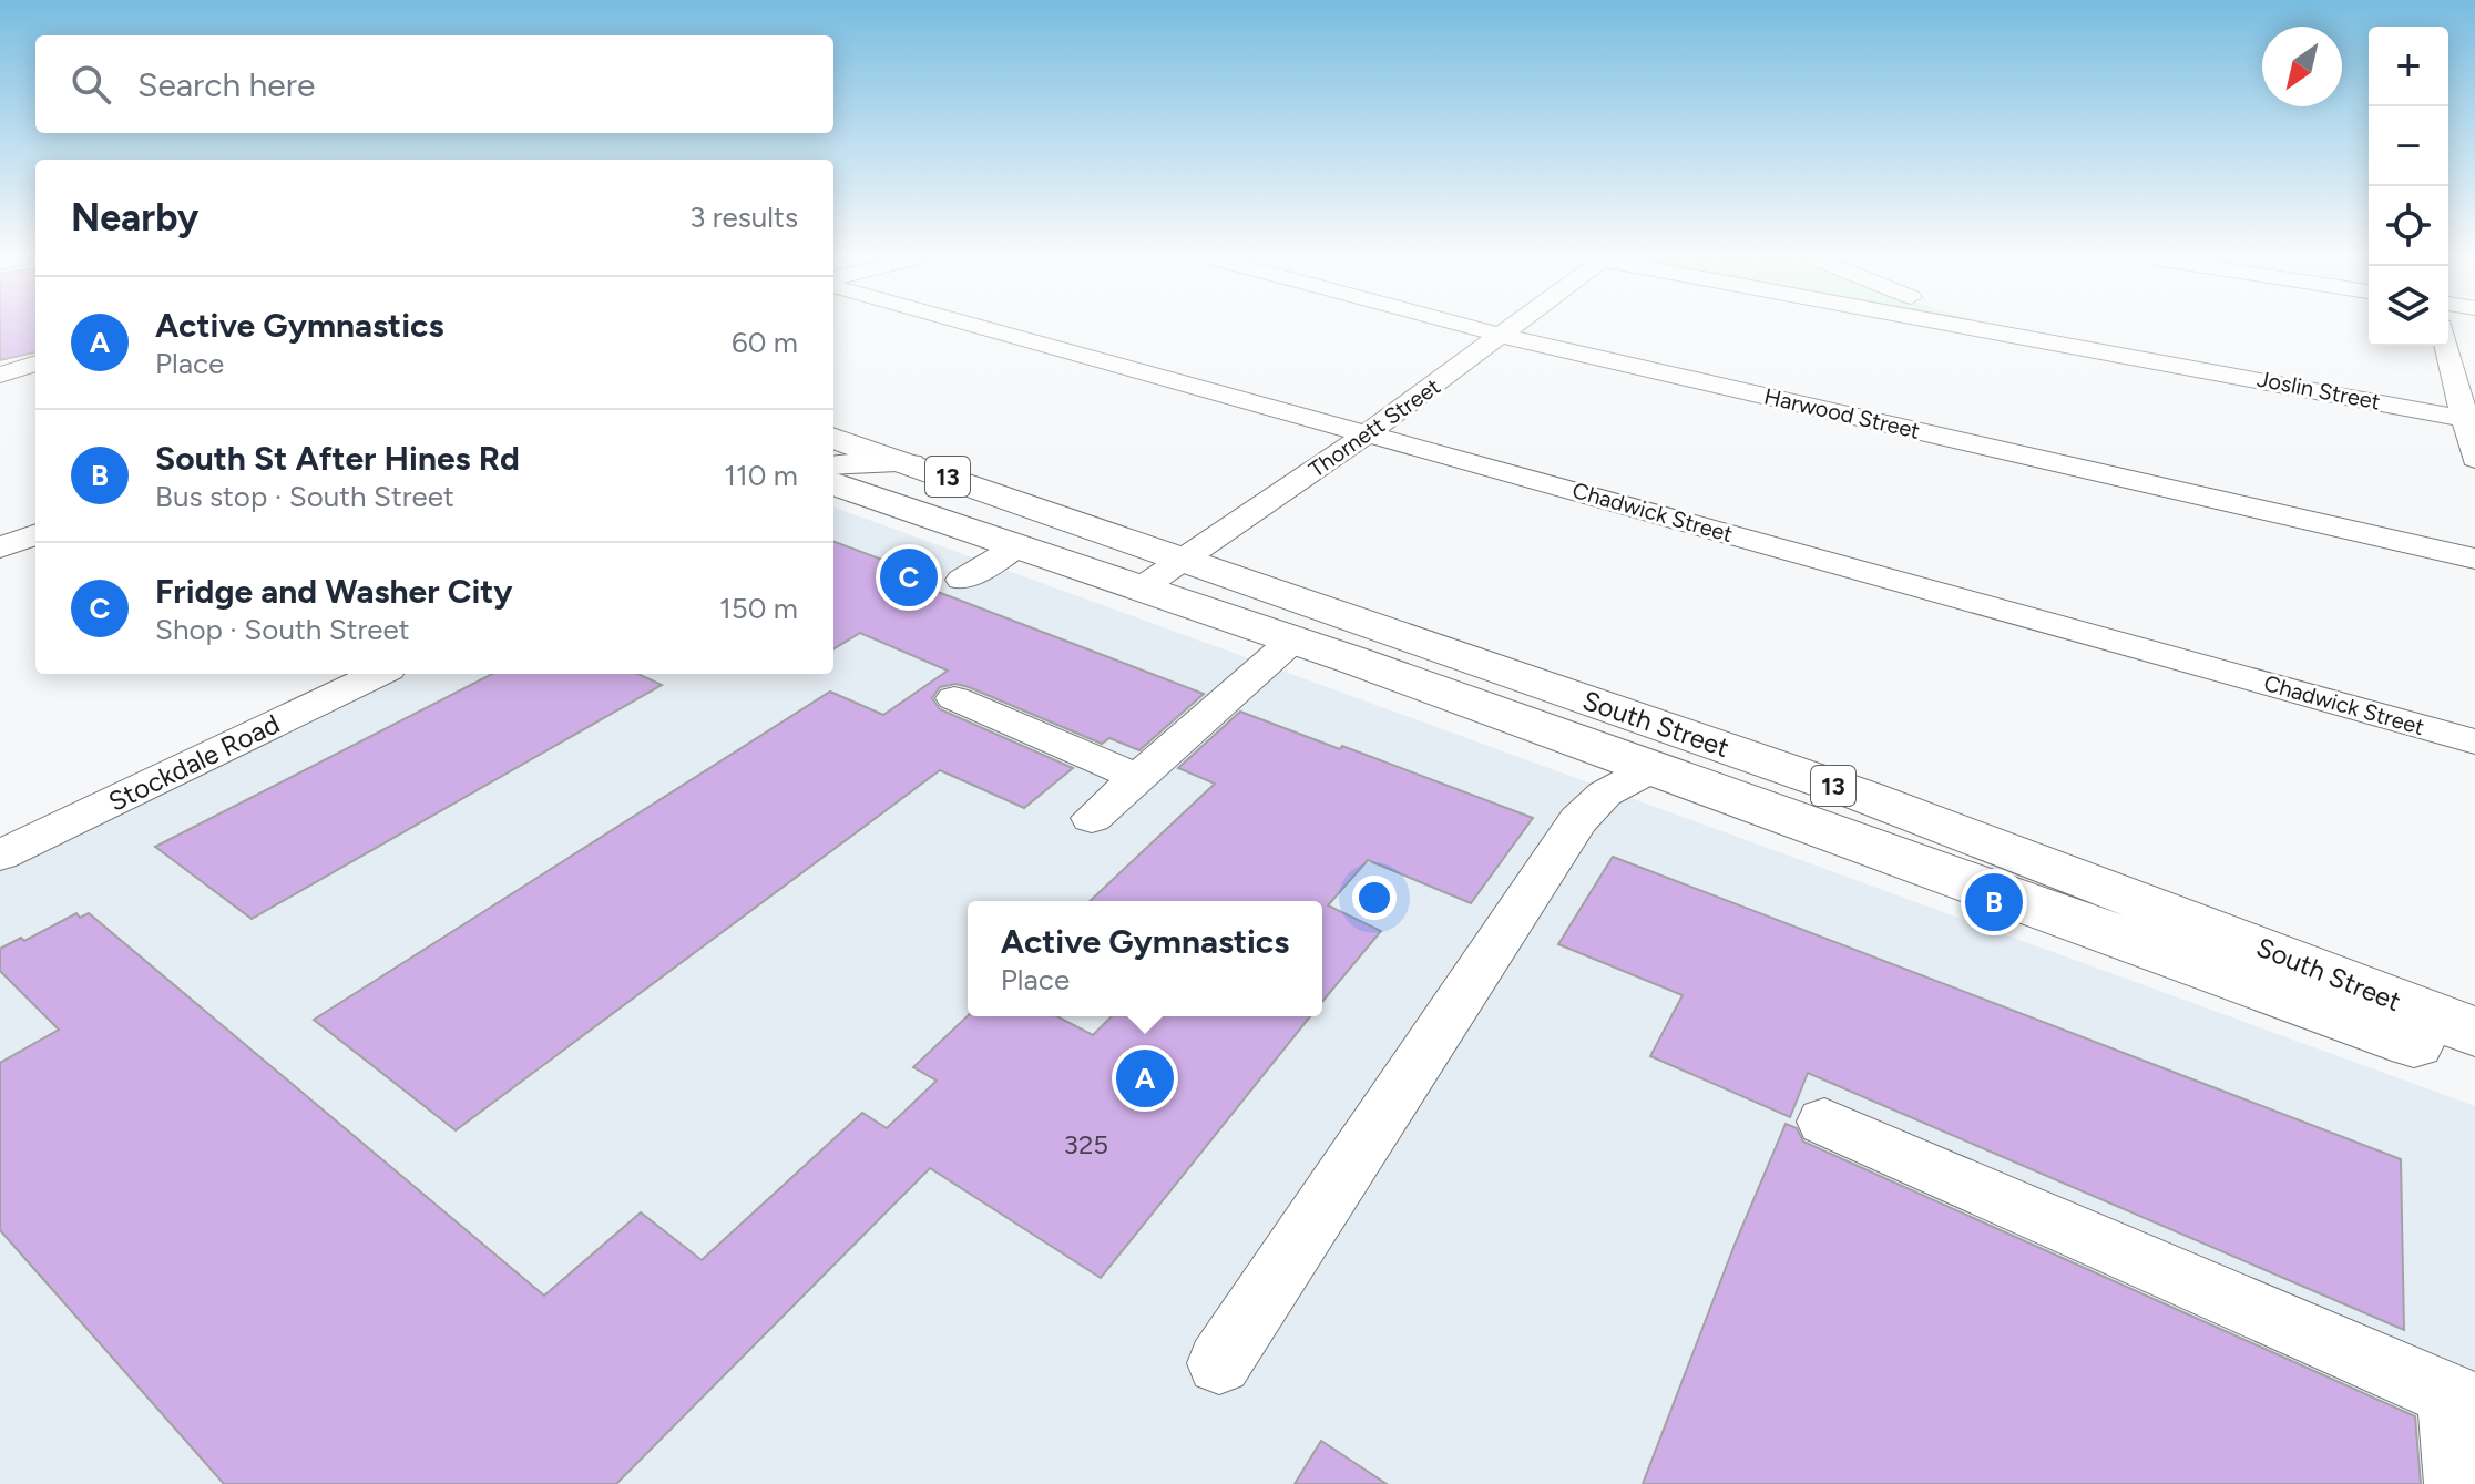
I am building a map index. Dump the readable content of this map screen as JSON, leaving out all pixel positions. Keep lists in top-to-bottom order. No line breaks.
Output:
{"streets":{"main road":["13","South Street"],"street":["Joslin Street","Harwood Street","Thornett Street","Chadwick Street","Stockdale Road"]},"crossings":[["Harwood Street","Thornett Street"],["Thornett Street","Chadwick Street"],["Thornett Street","South Street"]],"house_numbers":["325"],"north":"bottom left","page":{"map_buttons":["+","−"],"search":"Search here","heading":["Nearby","3 results"],"list":[{"mark":"A","name":"Active Gymnastics","note":"Place","value":"60 m"},{"mark":"B","name":"South St After Hines Rd","note":"Bus stop · South Street","value":"110 m"},{"mark":"C","name":"Fridge and Washer City","note":"Shop · South Street","value":"150 m"}],"pins":["C","B","A"],"popup":["Active Gymnastics","Place"]}}
